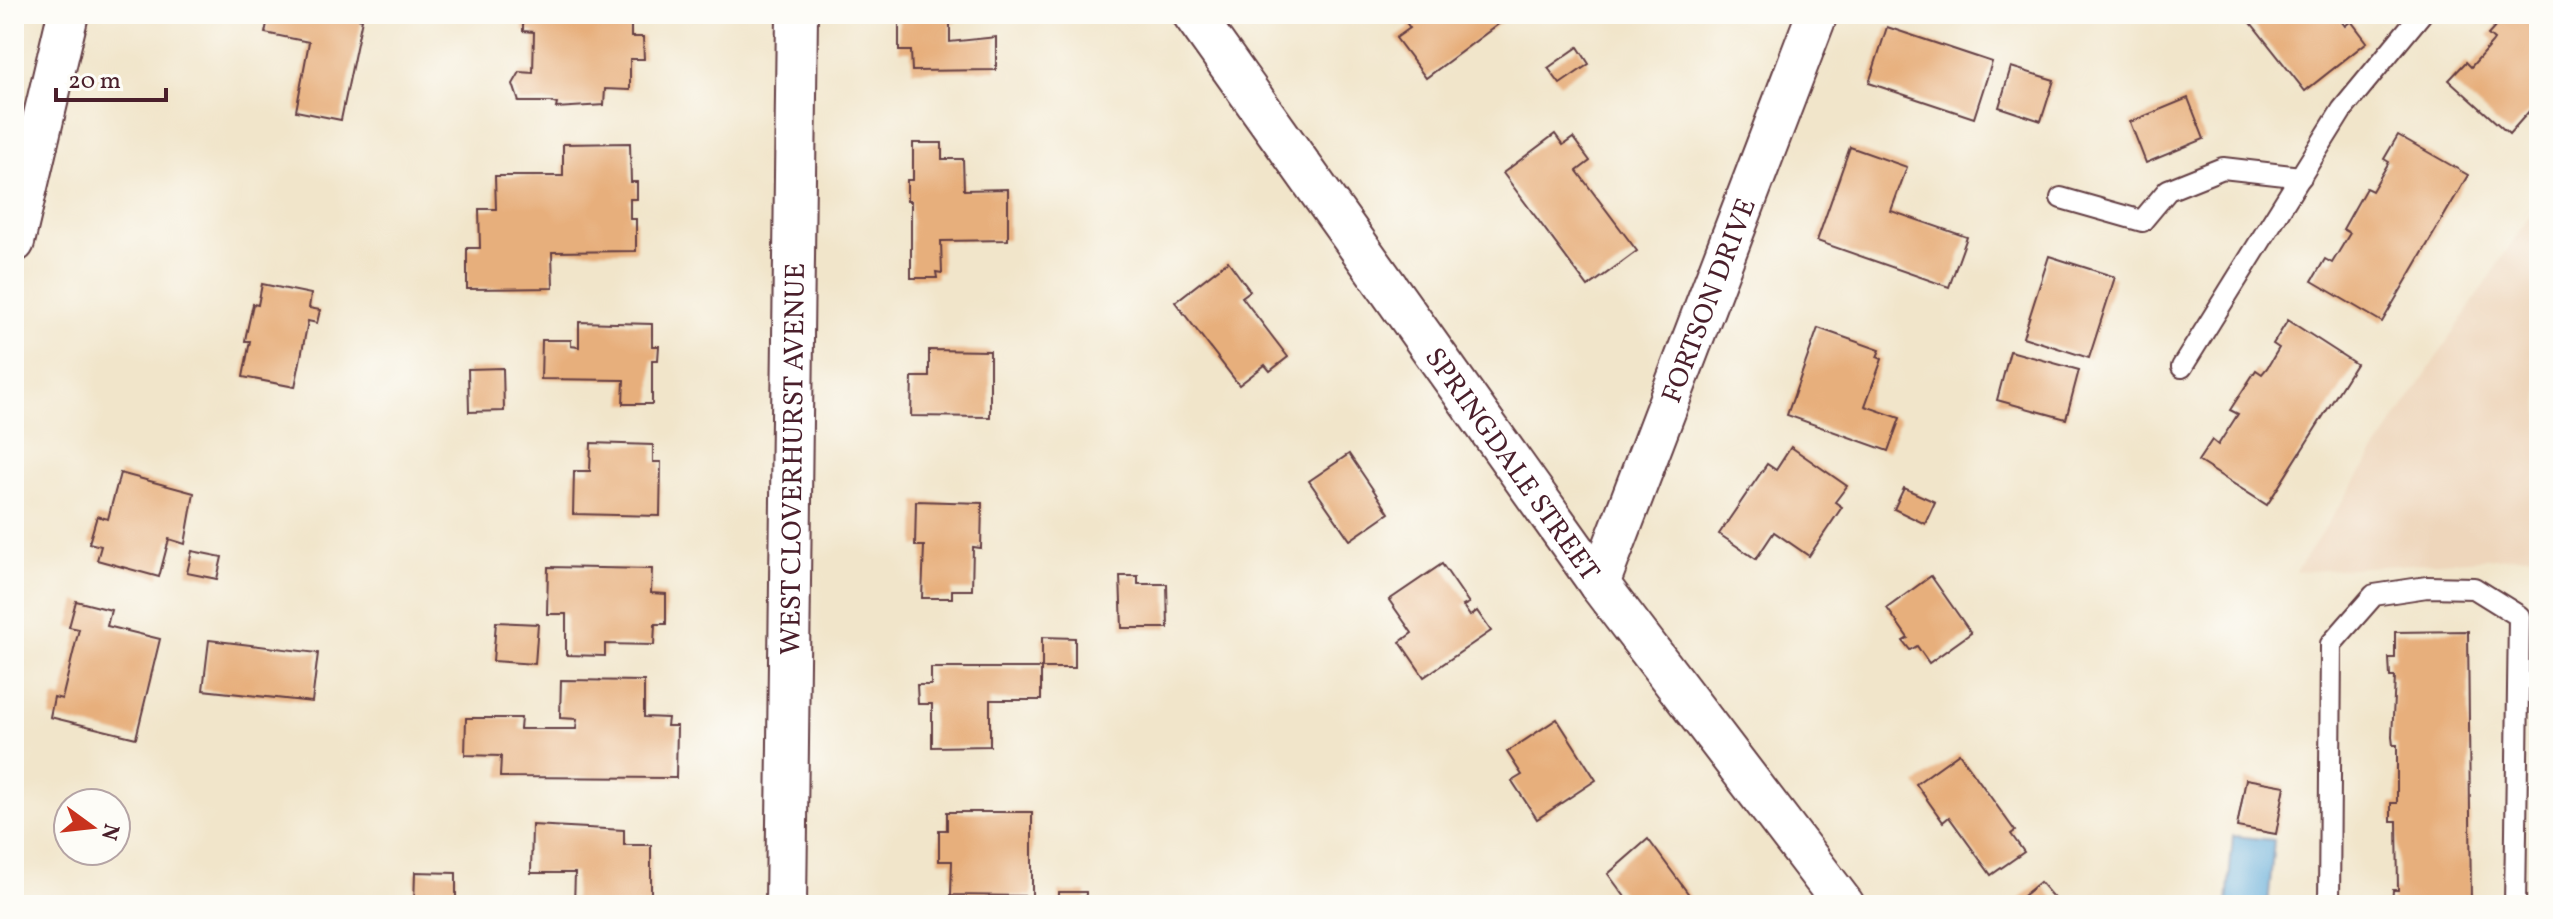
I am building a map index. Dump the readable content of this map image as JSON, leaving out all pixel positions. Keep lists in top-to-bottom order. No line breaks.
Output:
{"streets":{"street":["FORTSON DRIVE","WEST CLOVERHURST AVENUE","SPRINGDALE STREET"]},"crossings":[["FORTSON DRIVE","SPRINGDALE STREET"]],"scale_bar":"20 m","north":"right"}
